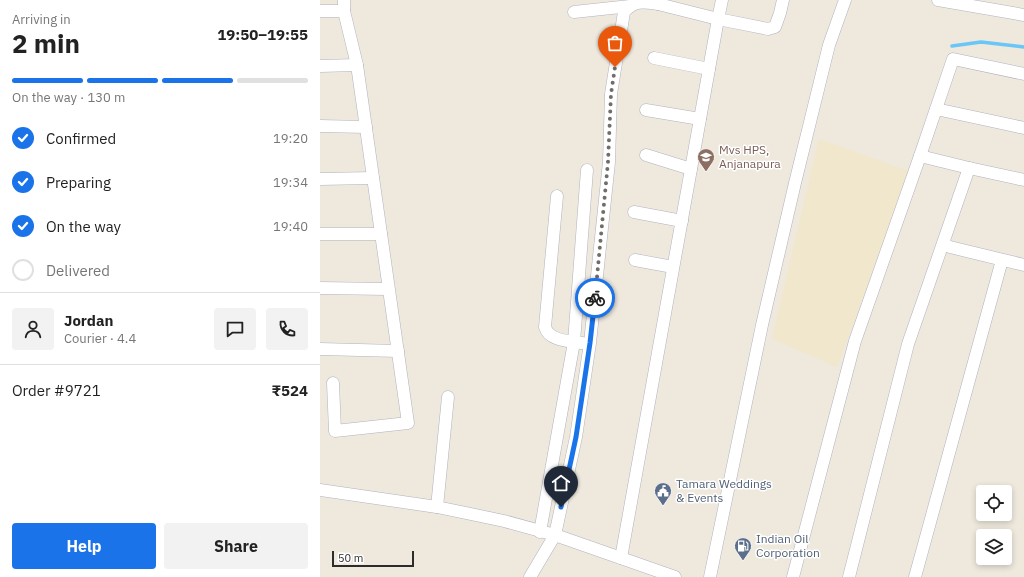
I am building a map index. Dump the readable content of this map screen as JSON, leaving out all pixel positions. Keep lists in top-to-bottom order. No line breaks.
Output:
{"places":{"school or university":["Mvs HPS, Anjanapura"],"public building":["Tamara Weddings & Events"],"fuel station":["Indian Oil Corporation"]},"scale_bar":"50 m","page":{"heading":["2 min","Arriving in","19:50–19:55"],"panel":["Jordan","Courier · 4.4","Order #9721","₹524"],"bar":"On the way · 130 m","list":[["Confirmed","19:20"],["Preparing","19:34"],["On the way","19:40"],"Delivered"],"buttons":["Help","Share"],"scale":"50 m"}}
